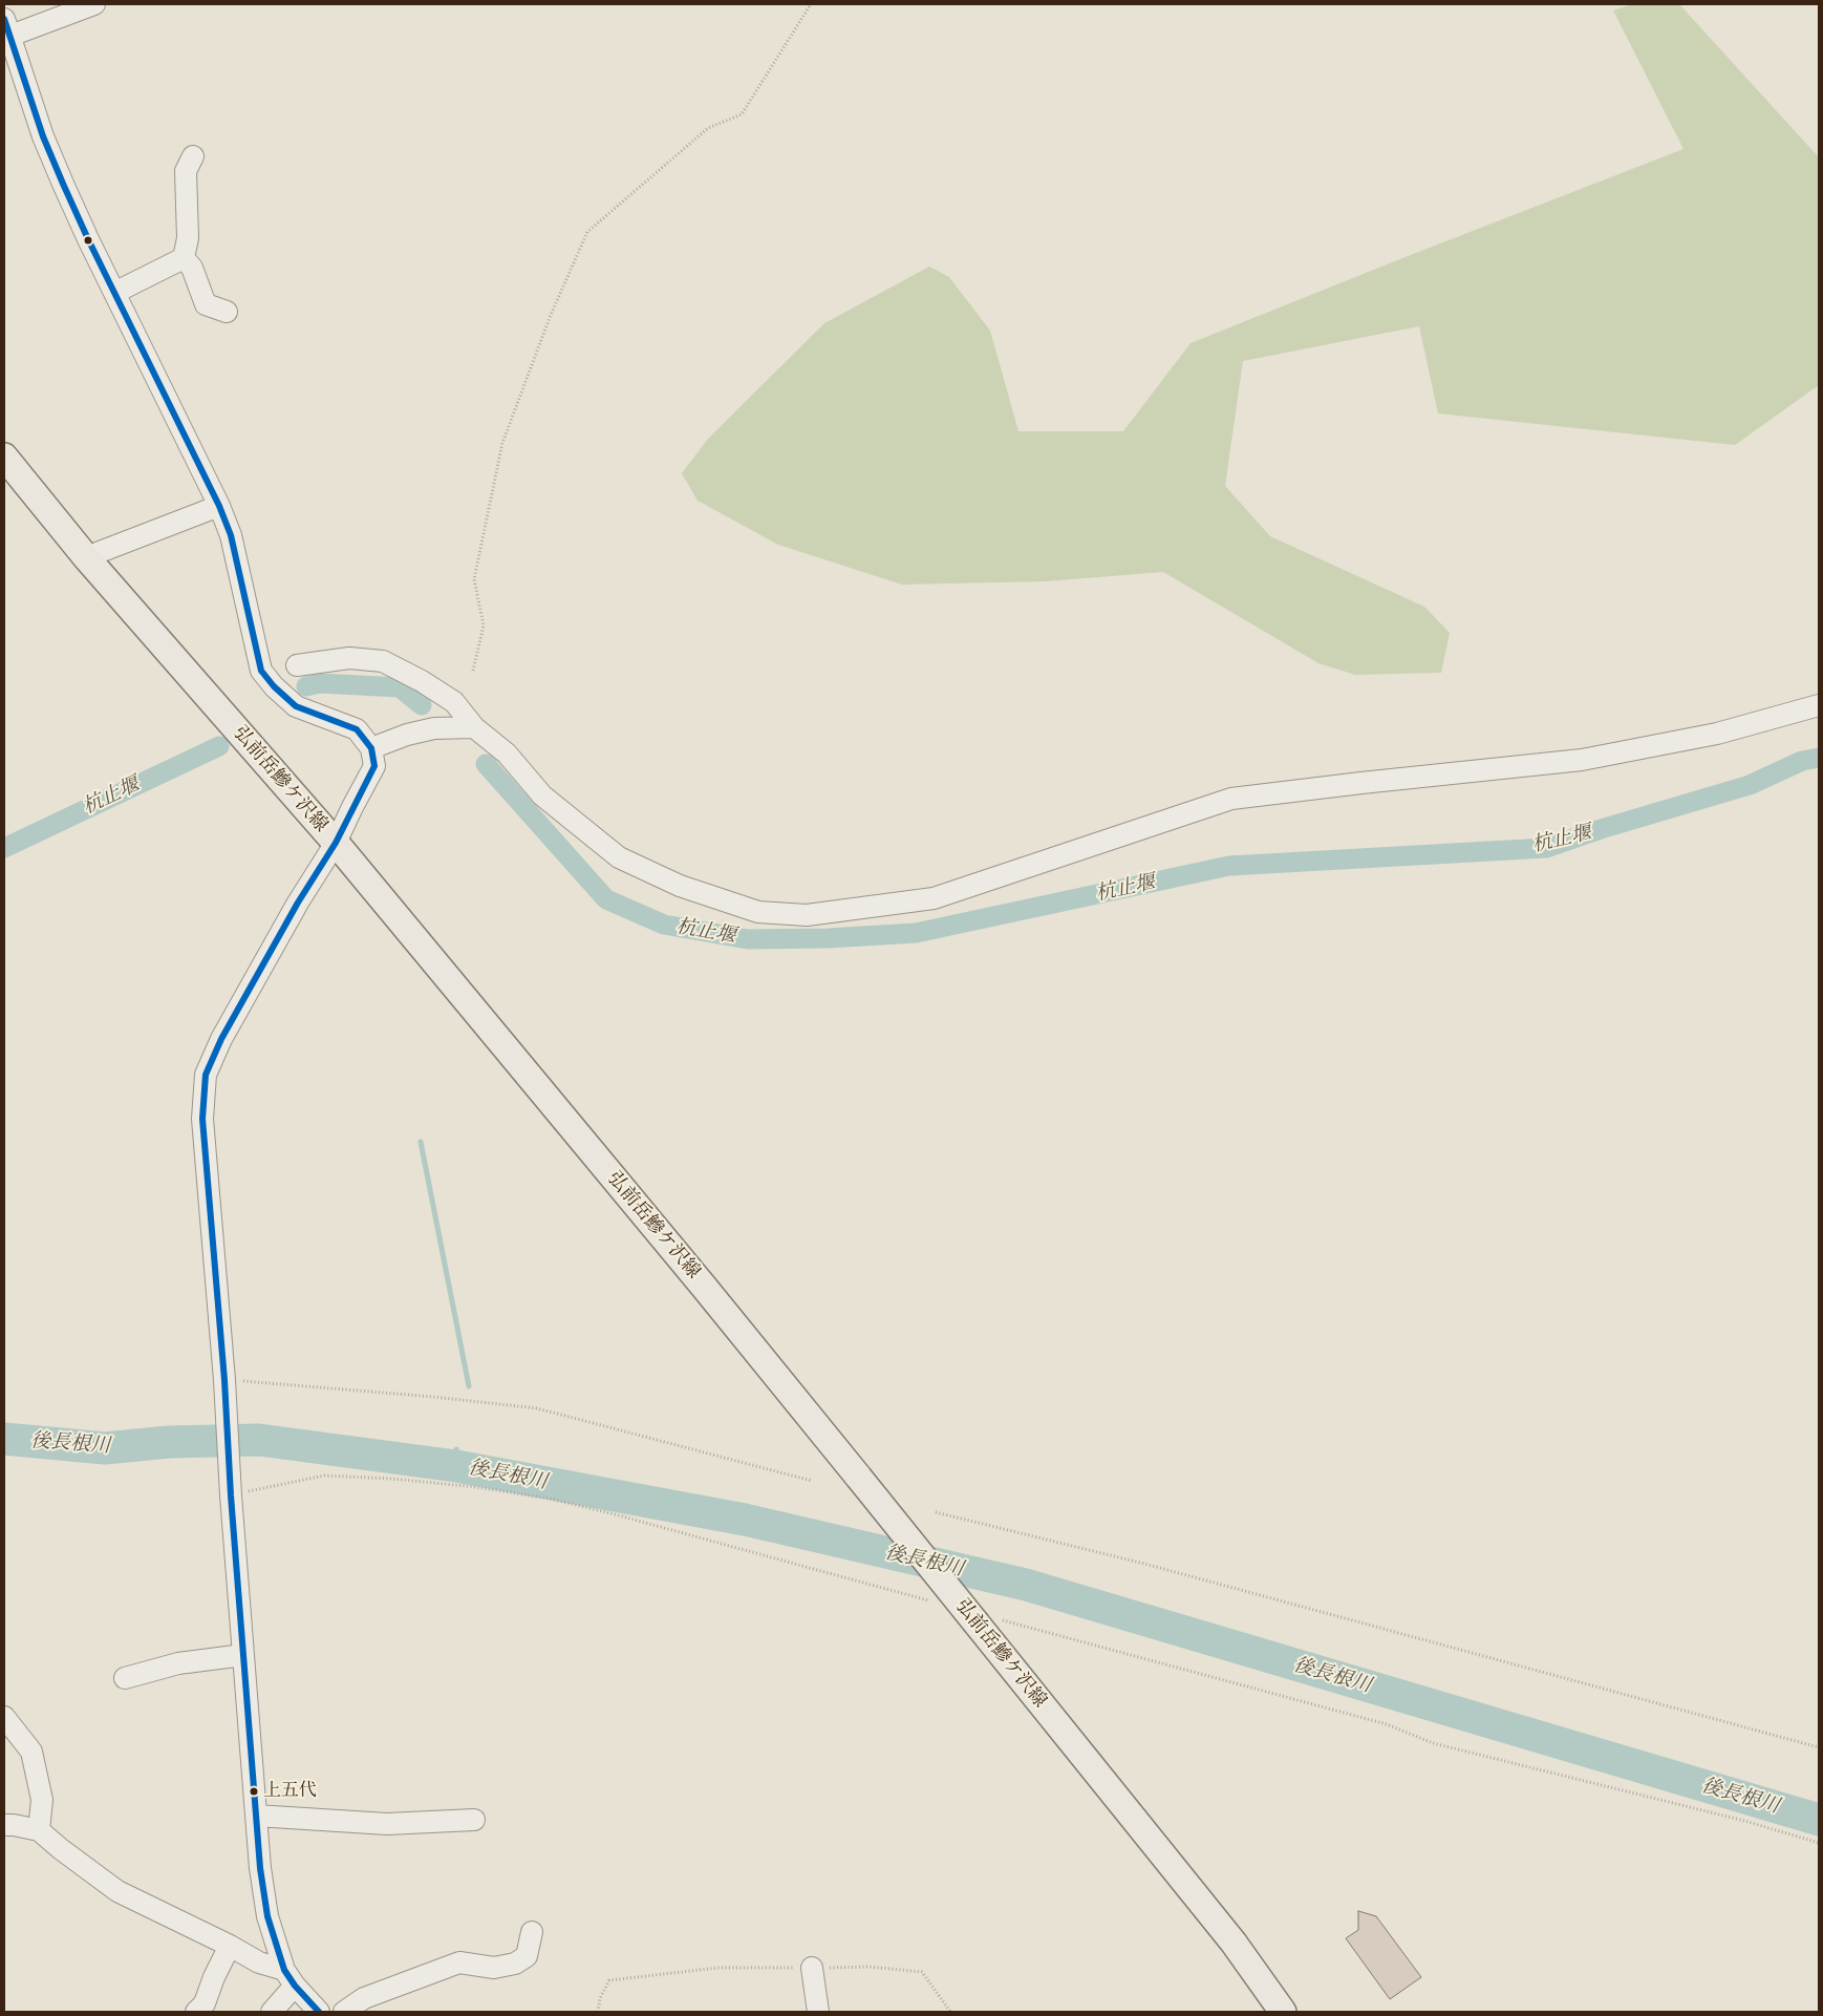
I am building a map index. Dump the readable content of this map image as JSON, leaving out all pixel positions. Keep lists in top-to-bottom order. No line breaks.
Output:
{"streets":{"main road":["弘前岳鰺ケ沢線"]},"water":["杭止堰","後長根川"],"places":["上五代"]}
